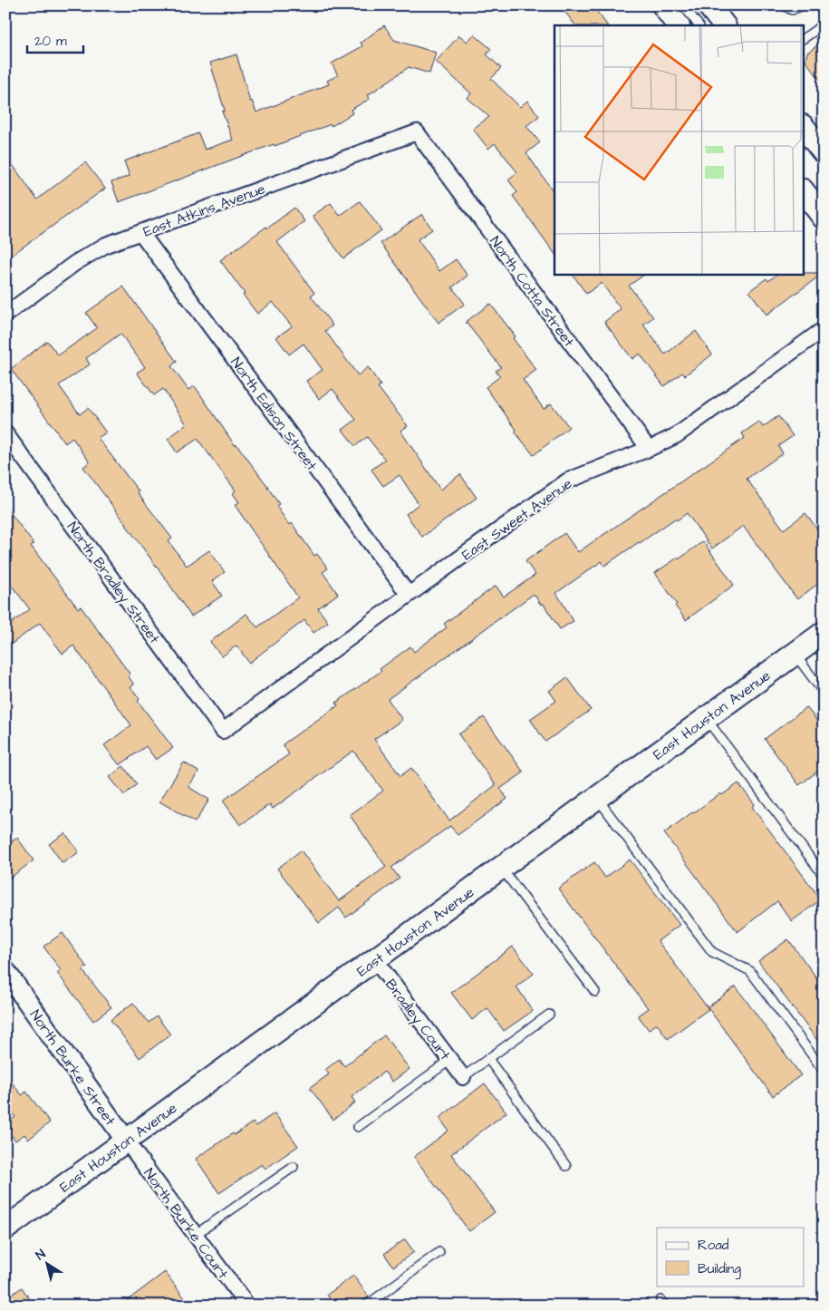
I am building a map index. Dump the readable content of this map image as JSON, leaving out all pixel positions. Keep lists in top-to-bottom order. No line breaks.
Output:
{"streets":{"main road":["East Houston Avenue"],"street":["East Atkins Avenue","North Cotta Street","North Edison Street","East Sweet Avenue","North Bradley Street","Bradley Court","North Burke Street","North Burke Court"]},"crossings":[["East Atkins Avenue","North Cotta Street"],["East Atkins Avenue","North Edison Street"],["North Cotta Street","East Sweet Avenue"],["North Edison Street","East Sweet Avenue"],["East Sweet Avenue","North Bradley Street"],["East Houston Avenue","Bradley Court"],["East Houston Avenue","North Burke Street"],["East Houston Avenue","North Burke Court"],["North Burke Street","North Burke Court"]],"legend":["Road","Building"],"scale_bar":"20 m","north":"top left"}
